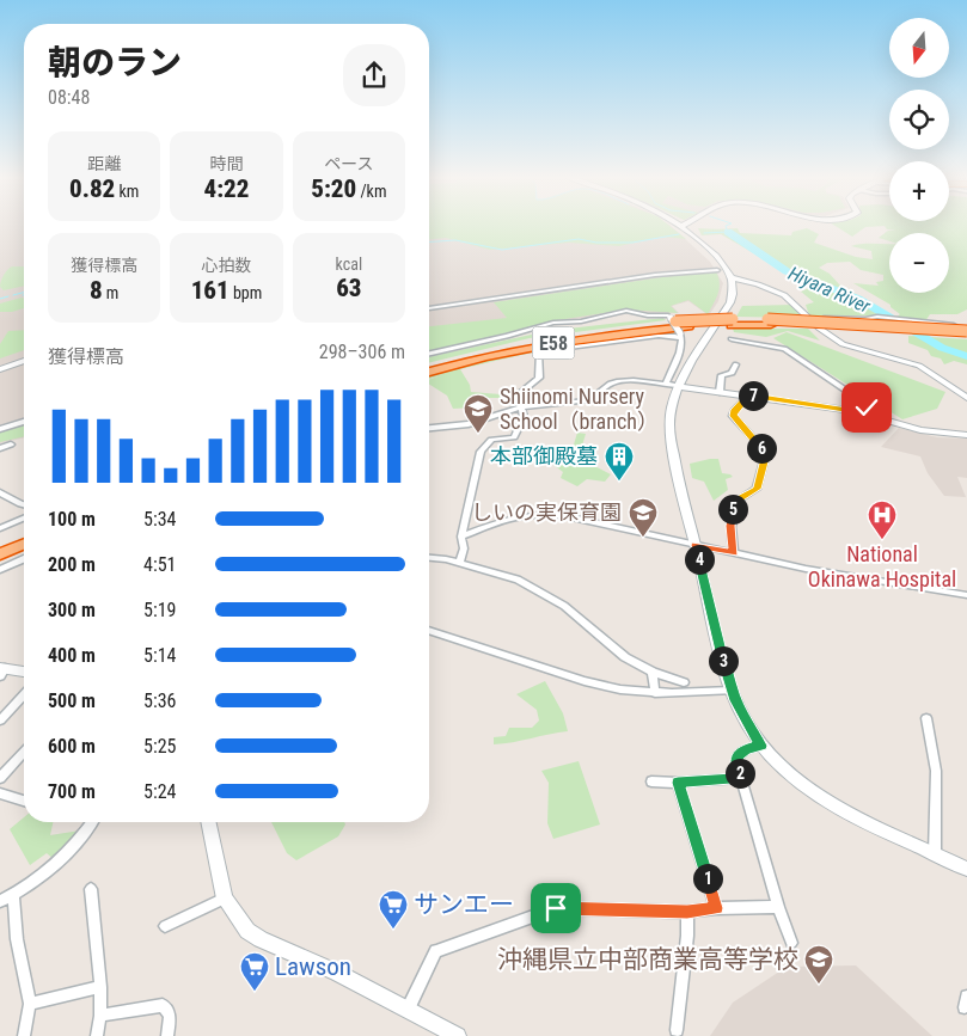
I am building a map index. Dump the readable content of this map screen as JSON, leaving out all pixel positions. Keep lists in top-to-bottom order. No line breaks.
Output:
{"streets":{"highway":["E58"]},"water":["Hiyara River"],"places":{"school or university":["Shiinomi Nursery School（branch）","しいの実保育園","沖縄県立中部商業高等学校"],"building":["本部御殿墓"],"hospital":["National Okinawa Hospital"],"supermarket":["サンエー","Lawson"]},"north":"bottom","page":{"map_buttons":["+","−"],"heading":["朝のラン","08:48"],"stats":[["距離","0.82 km"],["時間","4:22"],["ペース","5:20 /km"],["獲得標高","8 m"],["心拍数","161 bpm"],["kcal","63"]],"chart":["獲得標高","298–306 m"],"pins":["7","6","5","4","3","2","1"],"list":[{"name":"100 m","note":"5:34"},{"name":"200 m","note":"4:51"},{"name":"300 m","note":"5:19"},{"name":"400 m","note":"5:14"},{"name":"500 m","note":"5:36"},{"name":"600 m","note":"5:25"},{"name":"700 m","note":"5:24"}]}}
